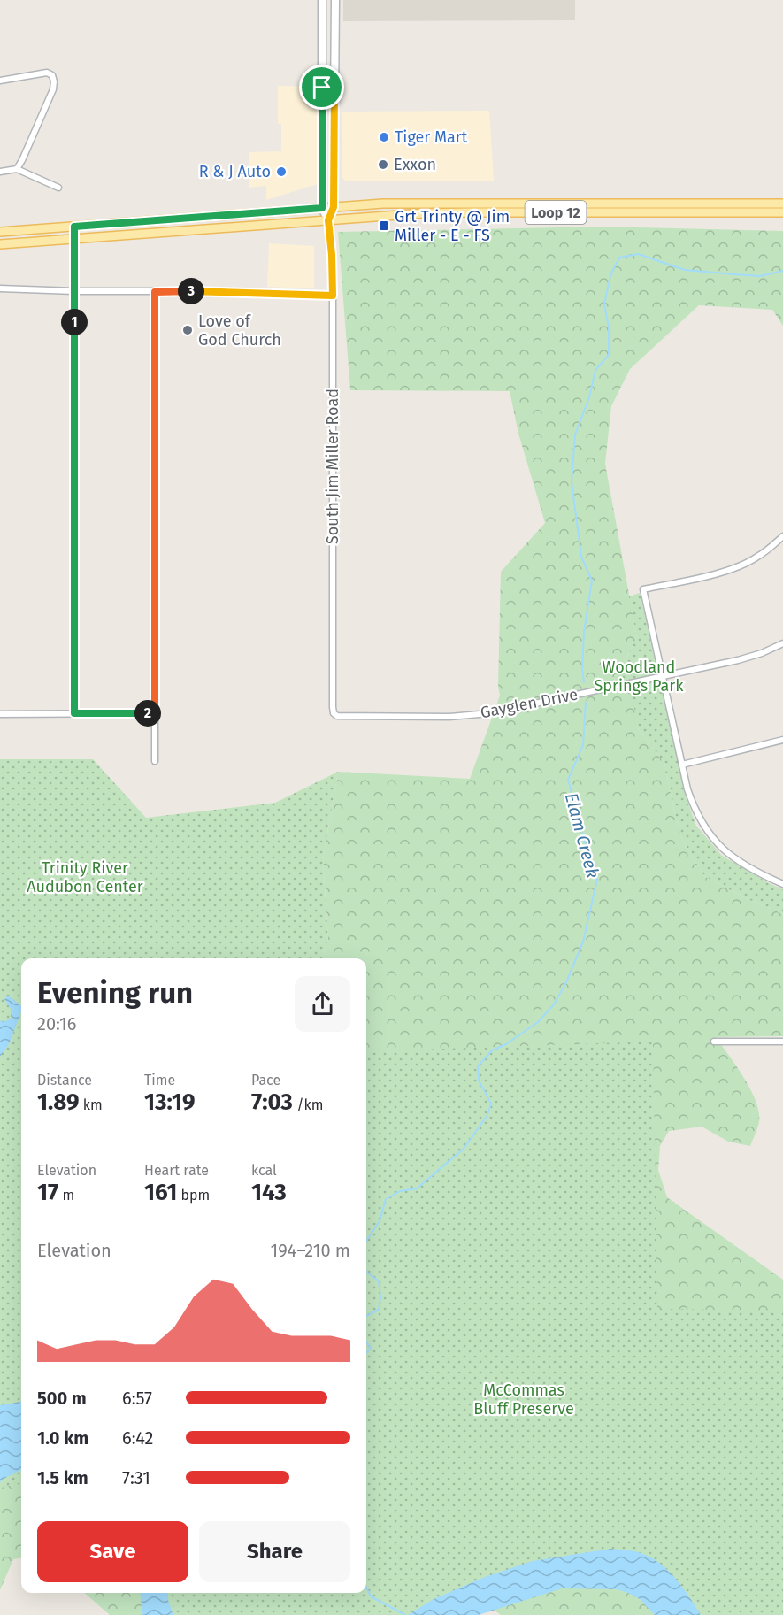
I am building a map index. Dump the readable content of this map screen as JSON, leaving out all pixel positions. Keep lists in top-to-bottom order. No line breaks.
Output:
{"streets":{"main road":["Loop 12"],"street":["South Jim Miller Road","Gayglen Drive"]},"crossings":[["Loop 12","South Jim Miller Road"],["South Jim Miller Road","Gayglen Drive"]],"water":["Elam Creek"],"parks":["Woodland Springs Park","Trinity River Audubon Center","McCommas Bluff Preserve"],"places":{"other":["Tiger Mart","Exxon","R & J Auto","Love of God Church"],"transit":["Grt Trinty @ Jim Miller - E - FS"]},"page":{"pins":["3","1","2"],"heading":["Evening run","20:16"],"stats":[["Distance","1.89 km"],["Time","13:19"],["Pace","7:03 /km"],["Elevation","17 m"],["Heart rate","161 bpm"],["kcal","143"]],"chart":["Elevation","194–210 m"],"list":[{"name":"500 m","note":"6:57"},{"name":"1.0 km","note":"6:42"},{"name":"1.5 km","note":"7:31"}],"buttons":["Save","Share"]}}
